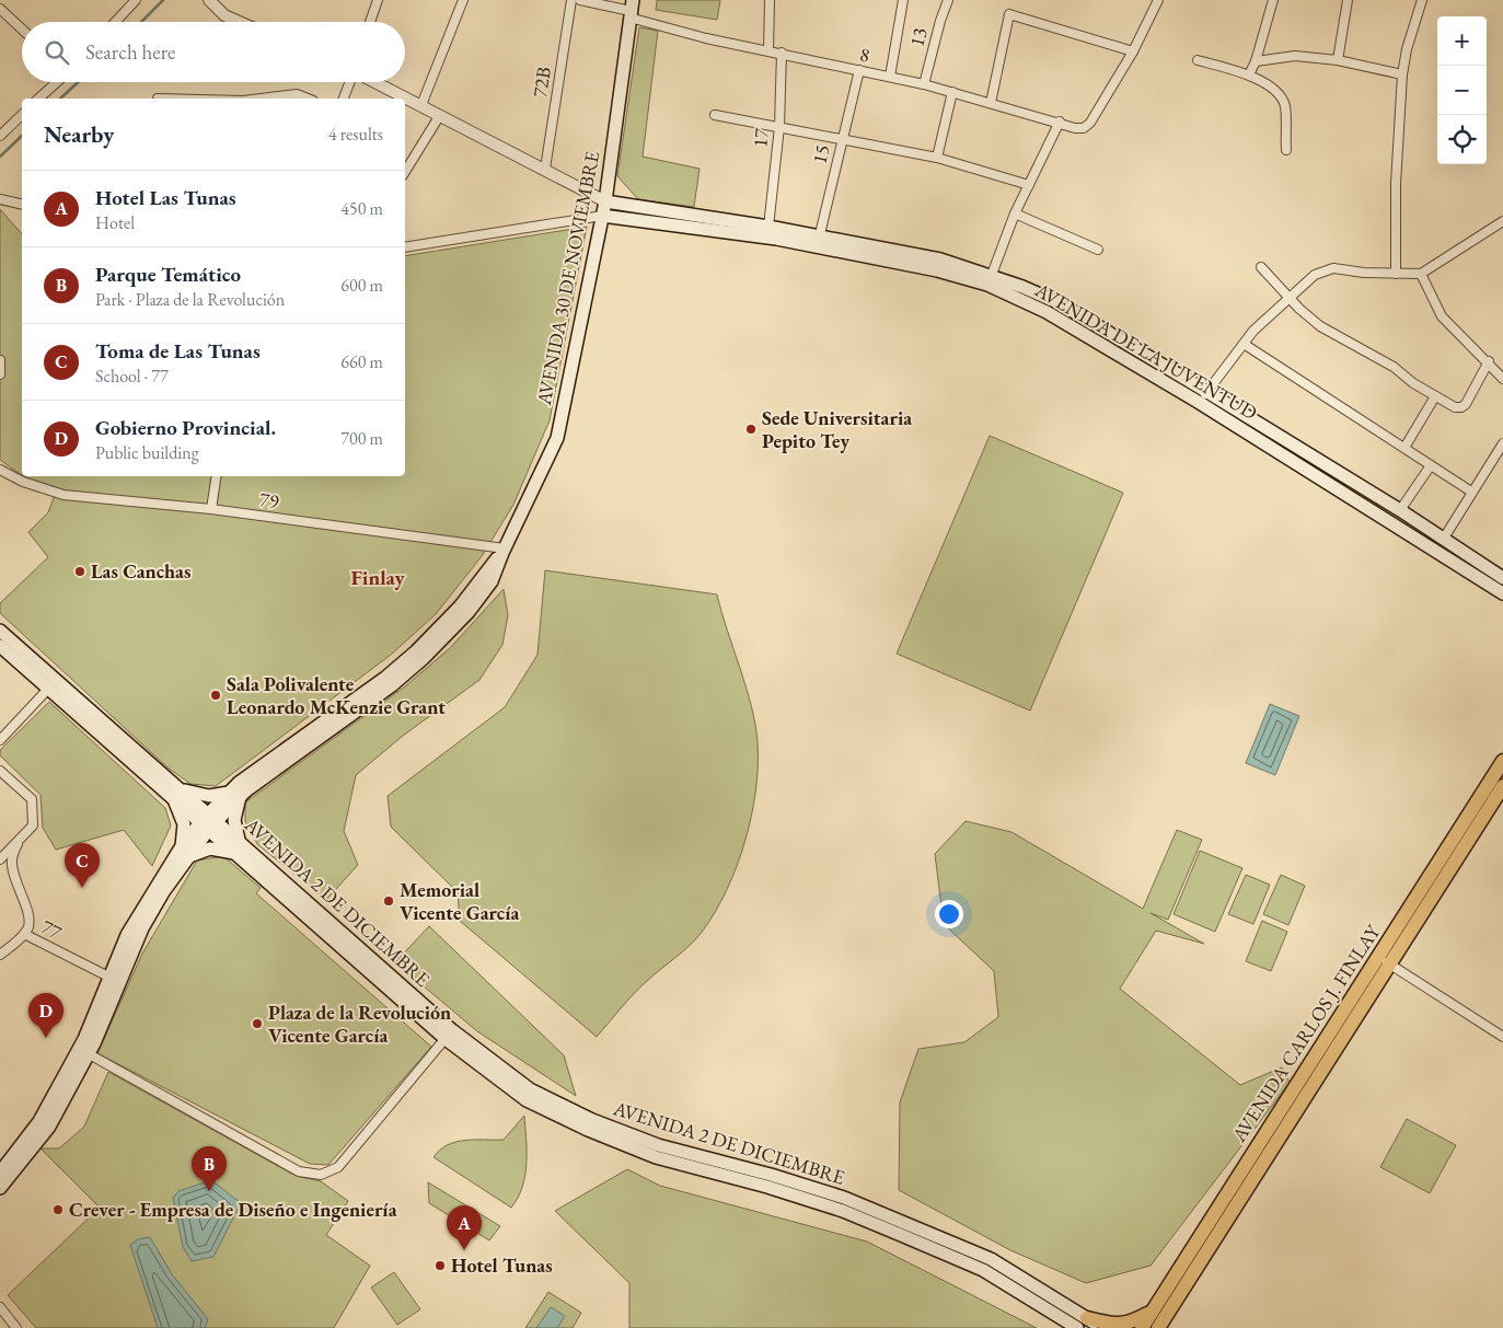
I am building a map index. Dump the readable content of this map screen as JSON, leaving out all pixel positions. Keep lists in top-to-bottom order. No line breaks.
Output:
{"streets":{"main road":["AVENIDA 30 DE NOVIEMBRE","AVENIDA DE LA JUVENTUD","AVENIDA 2 DE DICIEMBRE","AVENIDA CARLOS J. FINLAY"],"street":["13","8","72B","17","15","79","77"]},"crossings":[["13","8"],["8","17"],["8","15"],["8","AVENIDA 30 DE NOVIEMBRE"],["17","AVENIDA DE LA JUVENTUD"],["15","AVENIDA DE LA JUVENTUD"],["AVENIDA 30 DE NOVIEMBRE","AVENIDA DE LA JUVENTUD"],["AVENIDA 30 DE NOVIEMBRE","79"],["AVENIDA 30 DE NOVIEMBRE","AVENIDA 2 DE DICIEMBRE"],["AVENIDA 30 DE NOVIEMBRE","77"]],"districts":["Finlay"],"places":["Sede Universitaria Pepito Tey","Las Canchas","Sala Polivalente Leonardo McKenzie Grant","Memorial Vicente García","Plaza de la Revolución Vicente García","Crever - Empresa de Diseño e Ingeniería","Hotel Tunas"],"page":{"map_buttons":["+","−"],"search":"Search here","heading":["Nearby","4 results"],"list":[{"mark":"A","name":"Hotel Las Tunas","note":"Hotel","value":"450 m"},{"mark":"B","name":"Parque Temático","note":"Park · Plaza de la Revolución","value":"600 m"},{"mark":"C","name":"Toma de Las Tunas","note":"School · 77","value":"660 m"},{"mark":"D","name":"Gobierno Provincial.","note":"Public building","value":"700 m"}],"pins":["C","D","B","A"]}}
